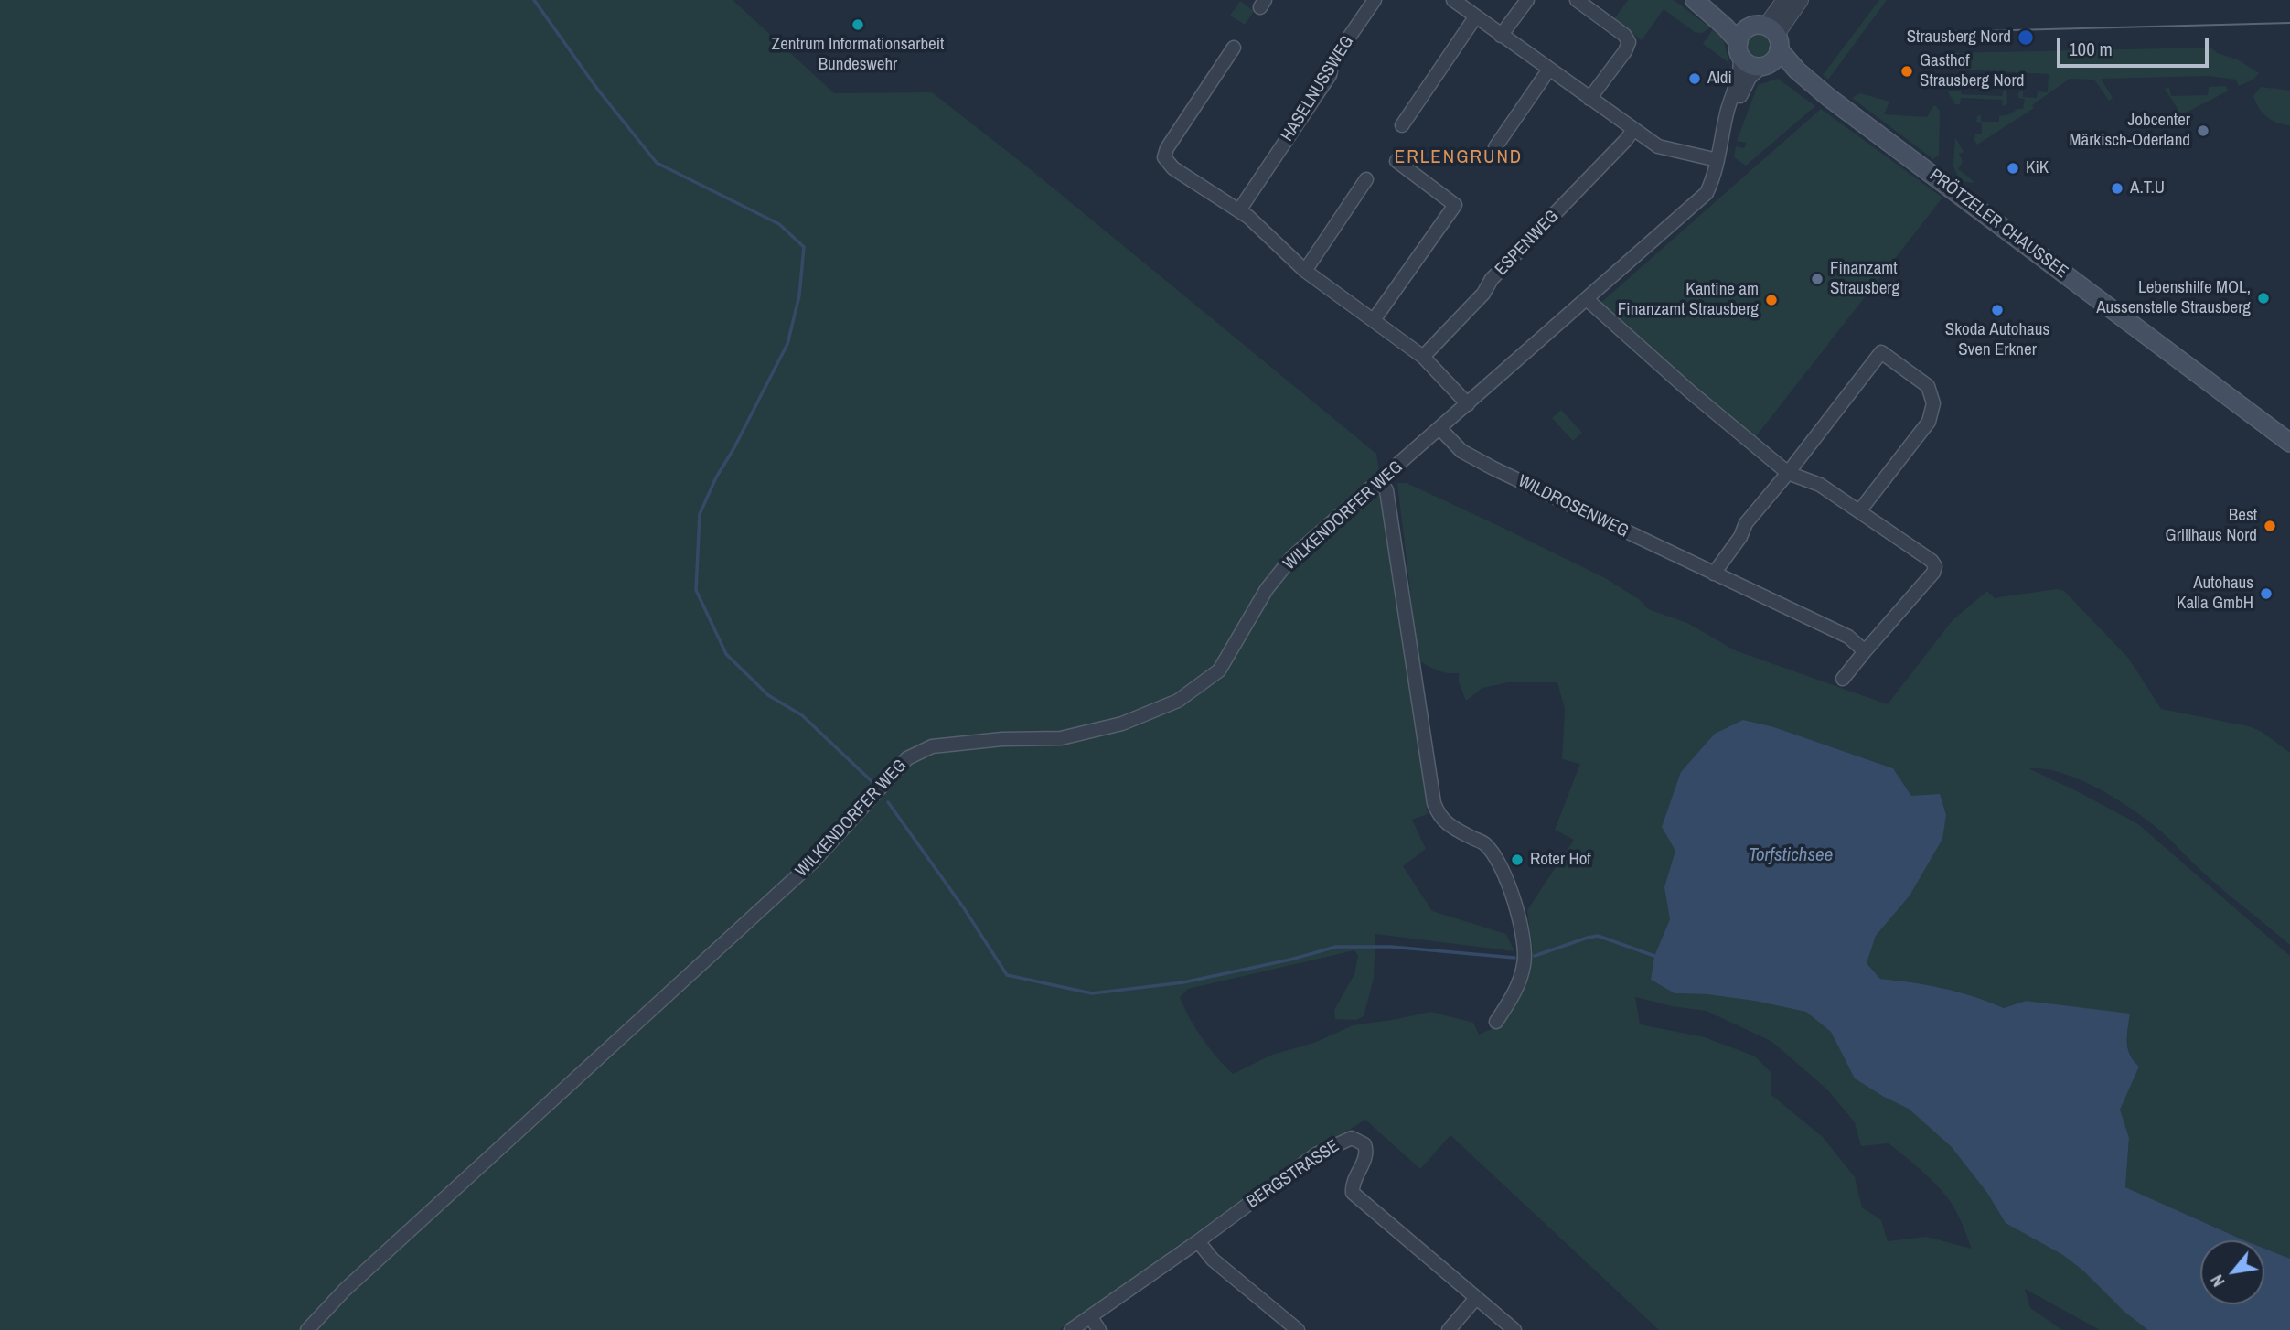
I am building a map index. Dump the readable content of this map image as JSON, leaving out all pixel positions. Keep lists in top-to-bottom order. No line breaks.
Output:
{"streets":{"main road":["PRÖTZELER CHAUSSEE"],"street":["HASELNUSSWEG","ESPENWEG","WILDROSENWEG","WILKENDORFER WEG","BERGSTRASSE"]},"crossings":[["PRÖTZELER CHAUSSEE","WILKENDORFER WEG"],["WILDROSENWEG","WILKENDORFER WEG"]],"districts":["ERLENGRUND"],"water":["Torfstichsee"],"places":["Zentrum Informationsarbeit Bundeswehr","Strausberg Nord","Gasthof Strausberg Nord","Aldi","Jobcenter Märkisch-Oderland","KiK","A.T.U","Finanzamt Strausberg","Lebenshilfe MOL, Aussenstelle Strausberg","Kantine am Finanzamt Strausberg","Skoda Autohaus Sven Erkner","Best Grillhaus Nord","Autohaus Kalla GmbH","Roter Hof"],"scale_bar":"100 m","north":"bottom left"}
